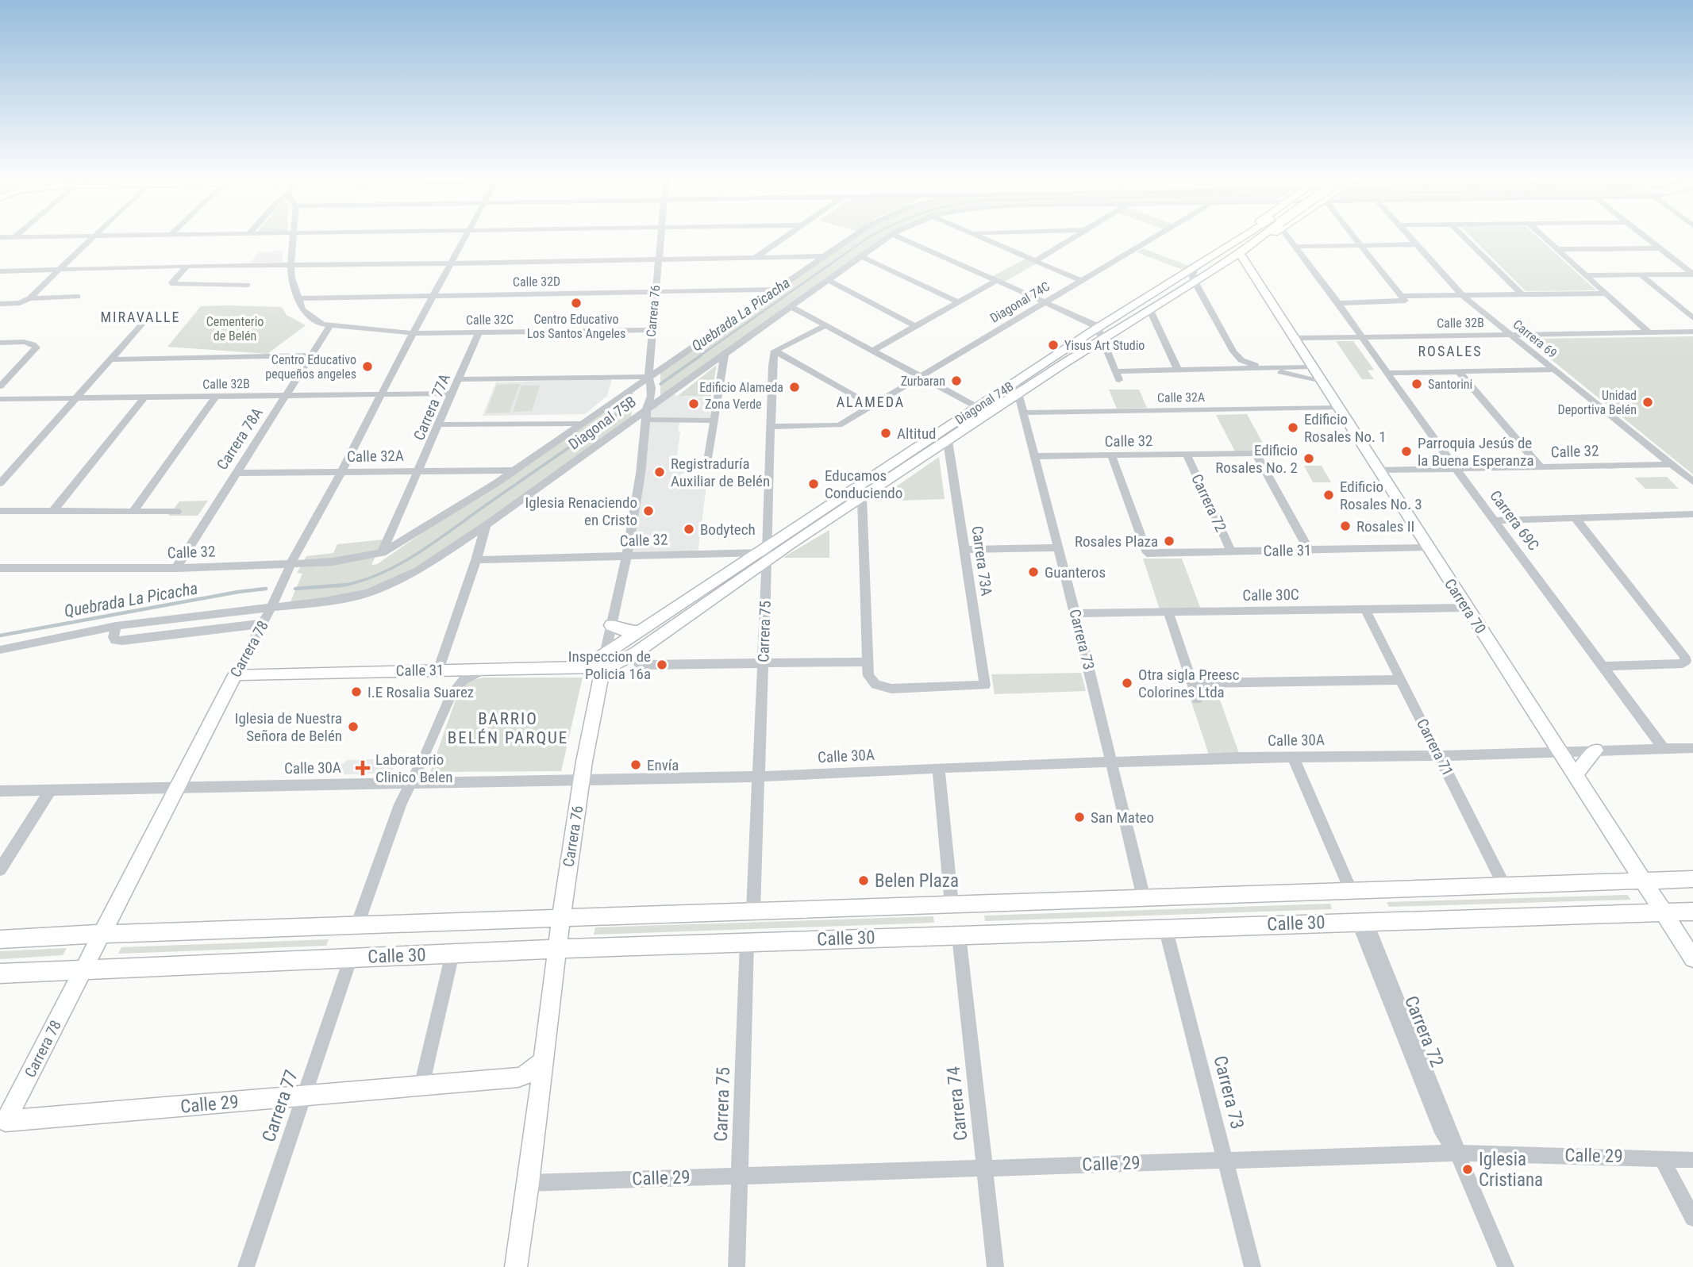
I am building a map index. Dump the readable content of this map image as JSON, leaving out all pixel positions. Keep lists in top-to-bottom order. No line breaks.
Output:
{"streets":{"main road":["Carrera 76","Diagonal 74B","Calle 31","Carrera 70","Carrera 78","Calle 30","Calle 29"],"street":["Calle 32D","Diagonal 74C","Calle 32C","Calle 32B","Carrera 69","Calle 32A","Carrera 77A","Diagonal 75B","Carrera 78A","Calle 32","Carrera 72","Carrera 69C","Carrera 73A","Calle 30C","Carrera 75","Carrera 73","Calle 30A","Carrera 71","Carrera 74","Carrera 77"]},"crossings":[["Calle 32D","Carrera 76"],["Calle 32D","Diagonal 75B"],["Calle 32D","Carrera 78"],["Diagonal 74C","Carrera 75"],["Carrera 76","Calle 32C"],["Carrera 76","Diagonal 74B"],["Carrera 76","Diagonal 75B"],["Carrera 76","Calle 32"],["Carrera 76","Calle 31"],["Carrera 76","Calle 30A"],["Carrera 76","Calle 30"],["Carrera 76","Calle 29"],["Calle 32C","Carrera 77A"],["Calle 32C","Carrera 78A"],["Calle 32C","Carrera 78"],["Calle 32B","Carrera 69"],["Calle 32B","Carrera 77A"],["Calle 32B","Carrera 78A"],["Calle 32B","Carrera 69C"],["Calle 32B","Carrera 70"],["Calle 32B","Carrera 78"],["Carrera 69","Calle 32"],["Calle 32A","Carrera 77A"],["Calle 32A","Diagonal 75B"],["Calle 32A","Carrera 78A"],["Calle 32A","Carrera 70"],["Calle 32A","Carrera 73"],["Calle 32A","Carrera 78"],["Diagonal 74B","Calle 32"],["Diagonal 74B","Calle 31"],["Diagonal 74B","Carrera 73A"],["Diagonal 74B","Carrera 70"],["Diagonal 74B","Carrera 75"],["Diagonal 74B","Carrera 73"],["Carrera 77A","Diagonal 75B"],["Carrera 77A","Calle 32"],["Diagonal 75B","Calle 32"],["Diagonal 75B","Carrera 78"],["Carrera 78A","Calle 32"],["Calle 32","Carrera 72"],["Calle 32","Carrera 69C"],["Calle 32","Calle 31"],["Calle 32","Carrera 70"],["Calle 32","Carrera 75"],["Calle 32","Carrera 73"],["Calle 32","Carrera 78"],["Carrera 72","Calle 31"],["Carrera 72","Calle 30"],["Carrera 72","Calle 29"],["Carrera 69C","Calle 30A"],["Calle 31","Carrera 70"],["Calle 31","Carrera 78"],["Calle 30C","Carrera 70"],["Calle 30C","Carrera 73"],["Calle 30C","Carrera 71"],["Carrera 70","Calle 30A"],["Carrera 70","Calle 30"],["Carrera 75","Calle 30A"],["Carrera 75","Calle 30"],["Carrera 75","Calle 29"],["Carrera 73","Calle 30A"],["Carrera 73","Calle 30"],["Carrera 73","Calle 29"],["Carrera 78","Calle 30A"],["Carrera 78","Calle 30"],["Carrera 78","Calle 29"],["Calle 30A","Carrera 71"],["Carrera 71","Calle 30"],["Calle 30","Carrera 74"],["Calle 30","Carrera 77"],["Carrera 74","Calle 29"],["Calle 29","Carrera 77"]],"districts":["MIRAVALLE","ROSALES","ALAMEDA","BARRIO BELÉN PARQUE"],"water":["Quebrada La Picacha"],"parks":["Cementerio de Belén"],"places":{"other":["Centro Educativo Los Santos Angeles","Yisus Art Studio","Centro Educativo pequeños angeles","Zurbaran","Santorini","Edificio Alameda","Unidad Deportiva Belén","Zona Verde","Edificio Rosales No. 1","Altitud","Parroquia Jesús de la Buena Esperanza","Edificio Rosales No. 2","Registraduría Auxiliar de Belén","Educamos Conduciendo","Edificio Rosales No. 3","Iglesia Renaciendo en Cristo","Rosales II","Bodytech","Rosales Plaza","Guanteros","Inspeccion de Policia 16a","Otra sigla Preesc Colorines Ltda","I.E Rosalia Suarez","Iglesia de Nuestra Señora de Belén","Envía","San Mateo","Belen Plaza","Iglesia Cristiana"],"health":["Laboratorio Clinico Belen"]}}
